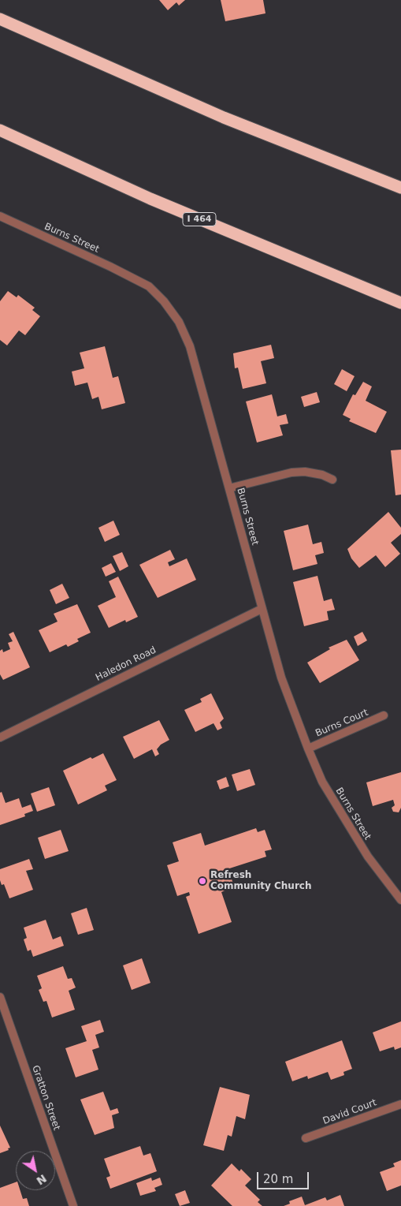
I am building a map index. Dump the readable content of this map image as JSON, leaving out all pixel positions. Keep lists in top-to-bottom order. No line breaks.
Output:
{"streets":{"highway":["I 464"],"street":["Burns Street","Haledon Road","Burns Court","Gratton Street","David Court"]},"crossings":[["Burns Street","Haledon Road"],["Burns Street","Burns Court"]],"places":["Refresh Community Church"],"scale_bar":"20 m","north":"bottom right"}
